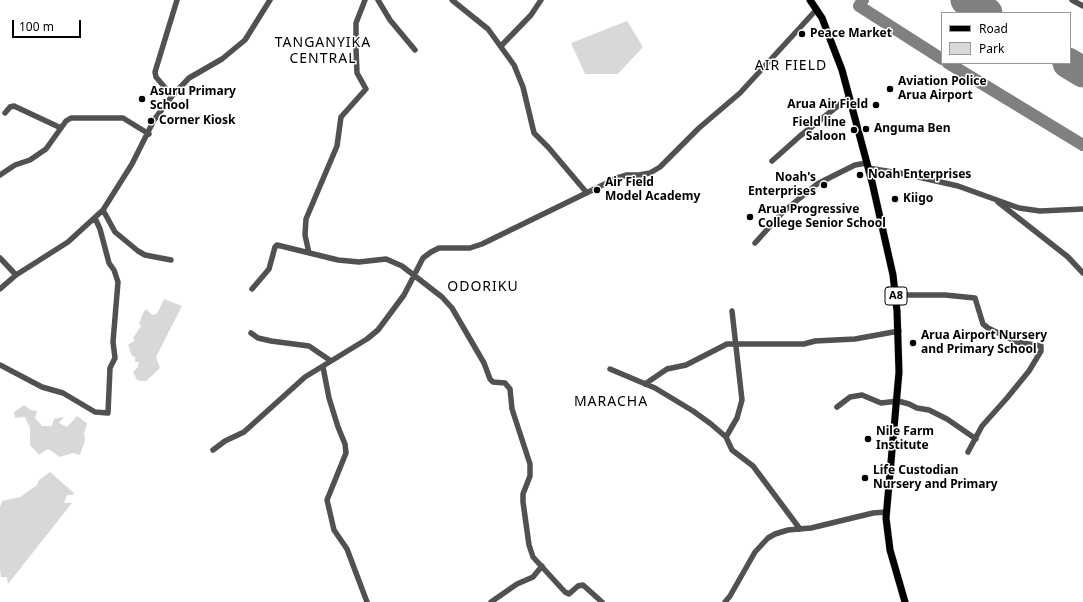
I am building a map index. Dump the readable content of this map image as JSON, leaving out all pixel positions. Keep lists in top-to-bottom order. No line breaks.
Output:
{"streets":{"main road":["A8"]},"districts":["TANGANYIKA CENTRAL","AIR FIELD","ODORIKU","MARACHA"],"places":["Peace Market","Aviation Police Arua Airport","Asuru Primary School","Arua Air Field","Corner Kiosk","Anguma Ben","Field line Saloon","Noah Enterprises","Noah's Enterprises","Air Field Model Academy","Kiigo","Arua Progressive College Senior School","Arua Airport Nursery and Primary School","Nile Farm Institute","Life Custodian Nursery and Primary"],"legend":["Road","Park"],"scale_bar":"100 m"}
